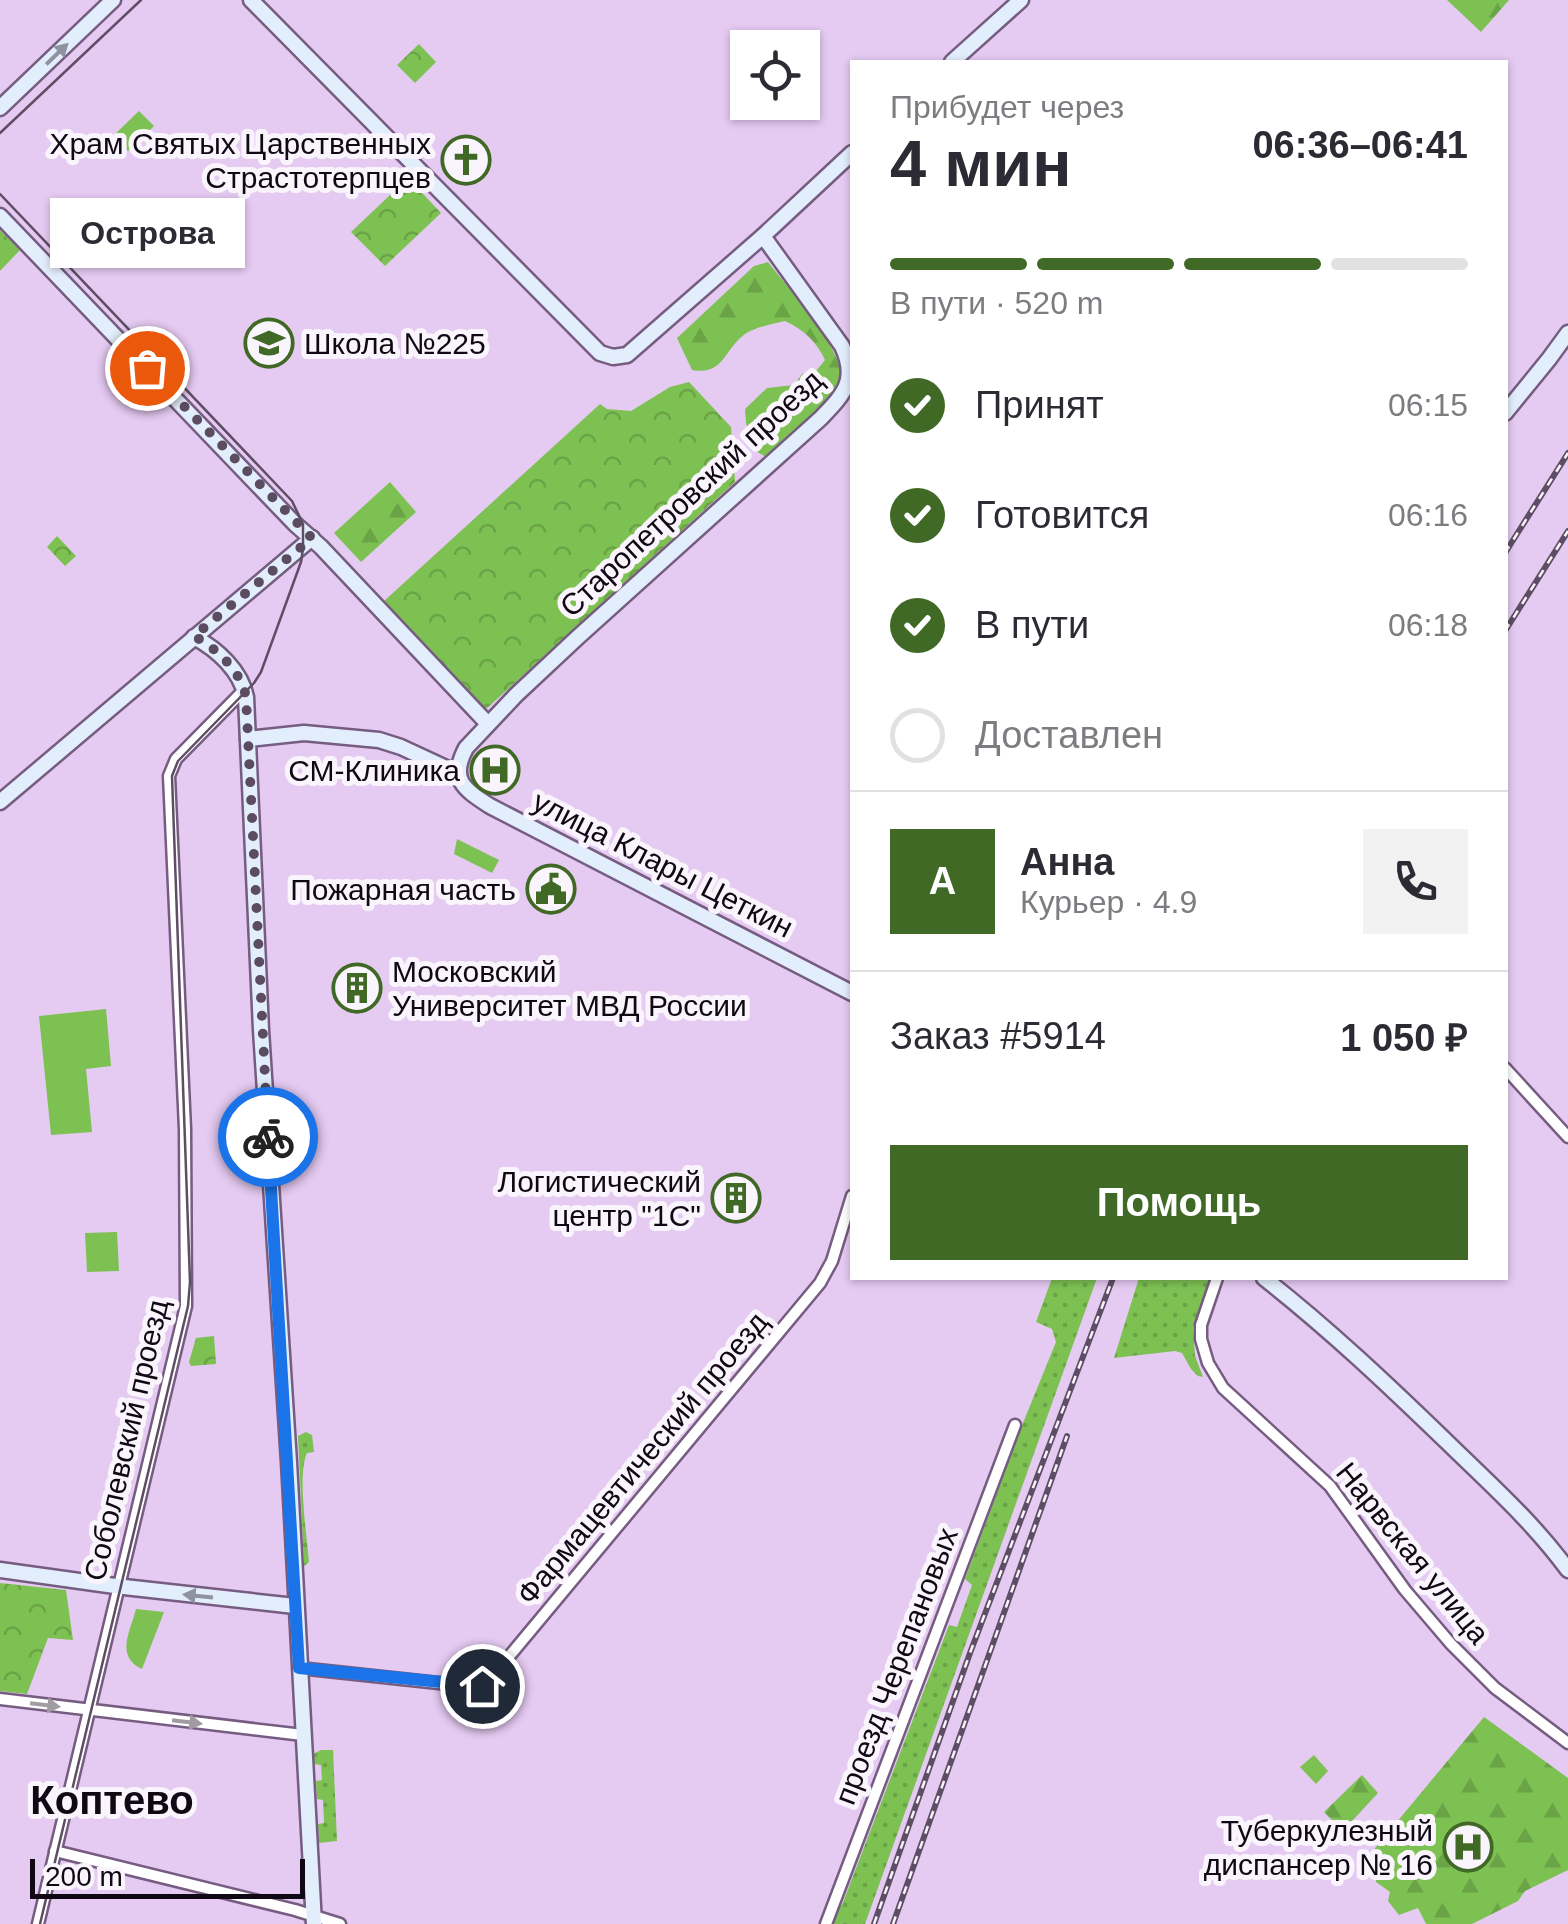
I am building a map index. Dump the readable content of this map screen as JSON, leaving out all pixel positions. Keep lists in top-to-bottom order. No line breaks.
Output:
{"streets":{"street":["Старопетровский проезд","улица Клары Цеткин","Соболевский проезд","Фармацевтический проезд","Нарвская улица","проезд Черепановых"]},"districts":["Коптево"],"places":{"church":["Храм Святых Царственных Страстотерпцев"],"school or university":["Школа №225"],"other":["Острова"],"hospital":["СМ-Клиника","Туберкулезный диспансер № 16"],"public building":["Пожарная часть"],"building":["Московский Университет МВД России","Логистический центр \"1С\""]},"scale_bar":"200 m","page":{"heading":["4 мин","Прибудет через","06:36–06:41"],"panel":["Анна","Курьер · 4.9","Заказ #5914","1 050 ₽"],"bubble":"Острова","bar":"В пути · 520 m","list":[["Принят","06:15"],["Готовится","06:16"],["В пути","06:18"],"Доставлен"],"round":"А","buttons":"Помощь","scale":"200 m"}}
